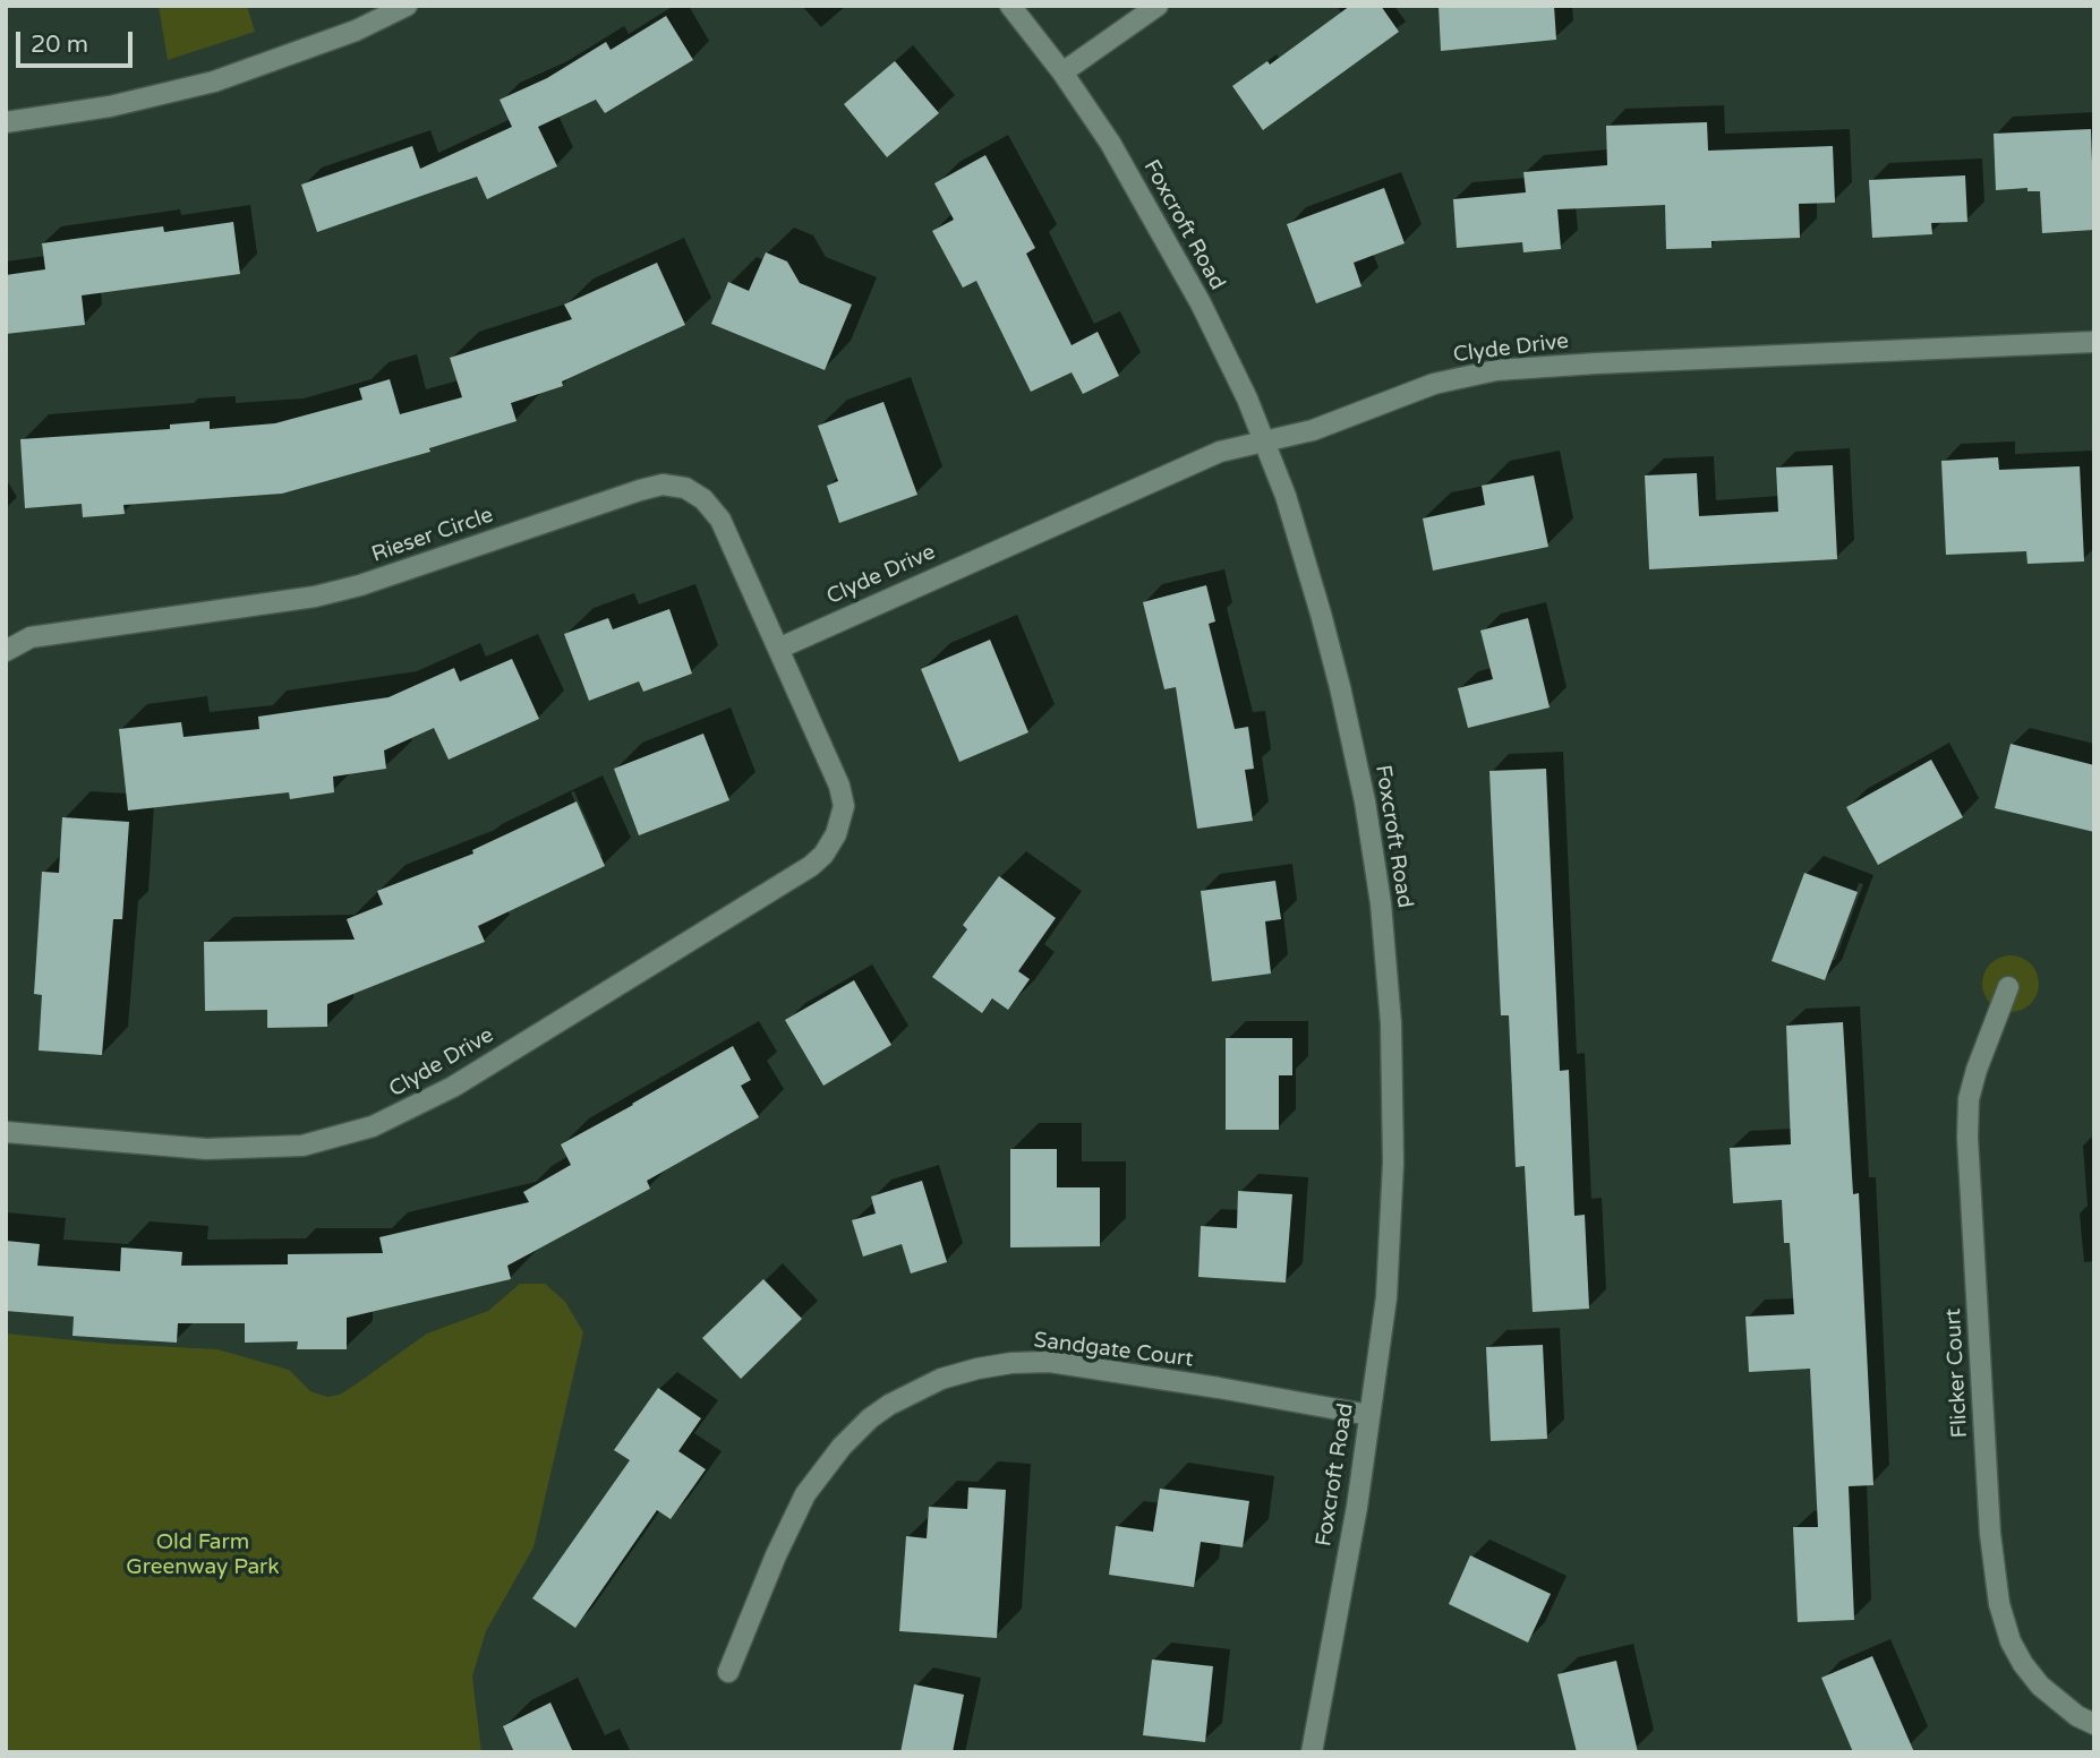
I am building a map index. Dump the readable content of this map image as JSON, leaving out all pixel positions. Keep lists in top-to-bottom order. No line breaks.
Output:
{"streets":{"street":["Foxcroft Road","Clyde Drive","Rieser Circle","Sandgate Court","Flicker Court"]},"crossings":[["Foxcroft Road","Clyde Drive"],["Foxcroft Road","Sandgate Court"],["Clyde Drive","Rieser Circle"]],"parks":["Old Farm Greenway Park"],"scale_bar":"20 m"}
